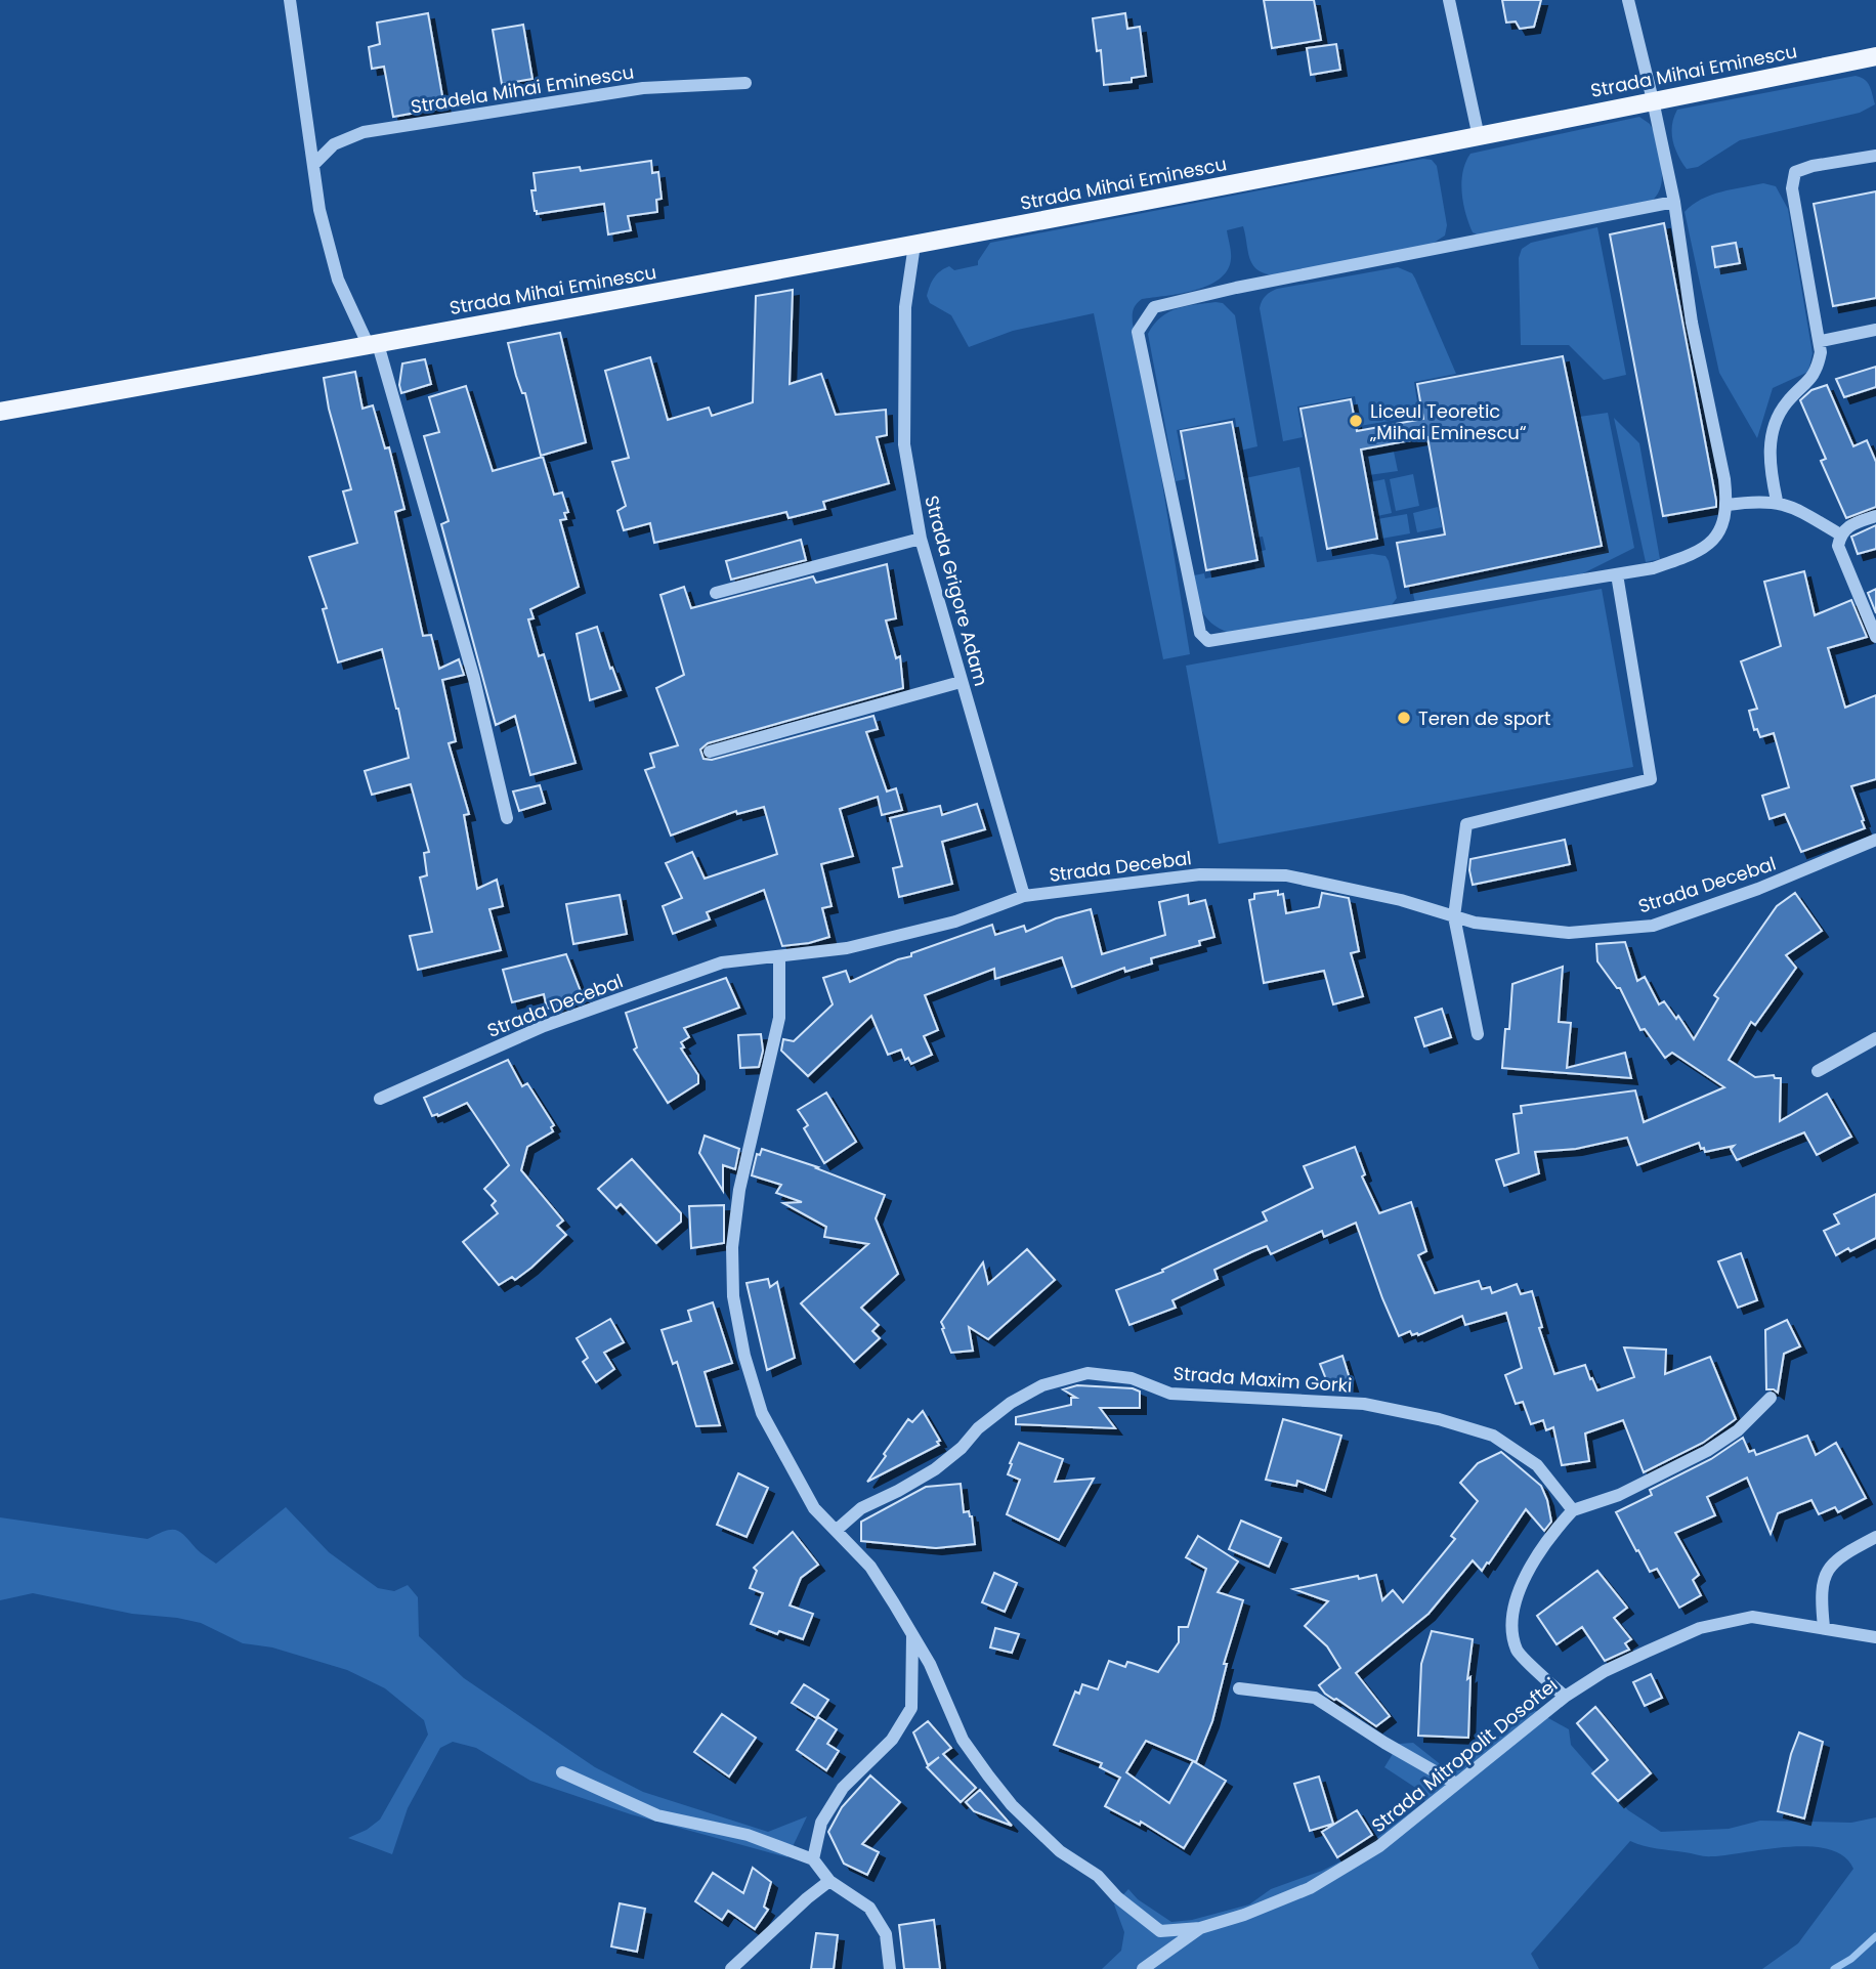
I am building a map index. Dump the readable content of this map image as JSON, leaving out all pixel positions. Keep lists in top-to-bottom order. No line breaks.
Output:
{"streets":{"main road":["Strada Mihai Eminescu"],"street":["Stradela Mihai Eminescu","Strada Grigore Adam","Strada Decebal","Strada Maxim Gorki","Strada Mitropolit Dosoftei"]},"crossings":[["Strada Mihai Eminescu","Strada Grigore Adam"],["Strada Grigore Adam","Strada Decebal"]],"places":["Liceul Teoretic „Mihai Eminescu“","Teren de sport"]}
